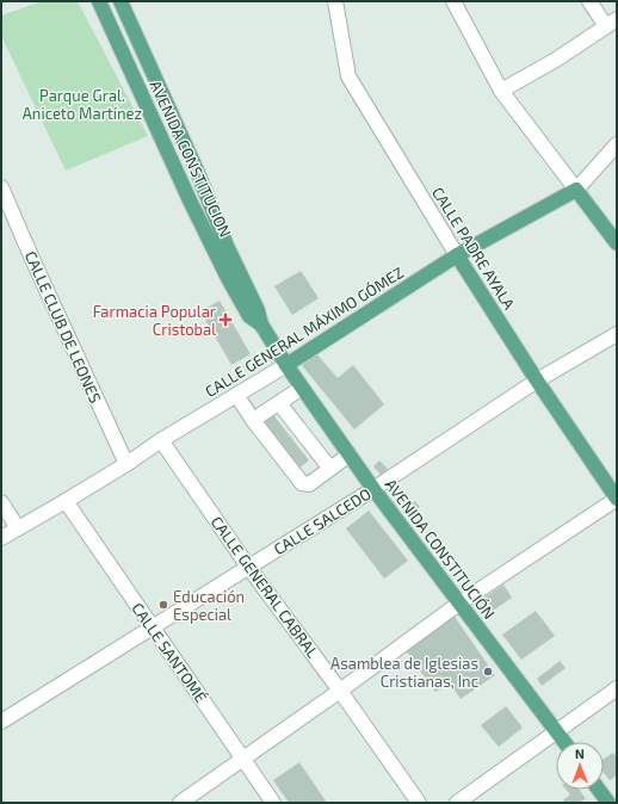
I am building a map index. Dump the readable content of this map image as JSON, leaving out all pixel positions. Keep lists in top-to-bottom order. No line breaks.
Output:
{"streets":{"main road":["AVENIDA CONSTITUCION","CALLE PADRE AYALA","CALLE GENERAL MÁXIMO GÓMEZ","AVENIDA CONSTITUCIÓN"],"street":["CALLE CLUB DE LEONES","CALLE SALCEDO","CALLE GENERAL CABRAL","CALLE SANTOMÉ"]},"crossings":[["AVENIDA CONSTITUCION","AVENIDA CONSTITUCIÓN"],["CALLE PADRE AYALA","CALLE GENERAL MÁXIMO GÓMEZ"],["CALLE PADRE AYALA","CALLE SALCEDO"],["CALLE CLUB DE LEONES","CALLE GENERAL MÁXIMO GÓMEZ"],["CALLE GENERAL MÁXIMO GÓMEZ","AVENIDA CONSTITUCIÓN"],["CALLE GENERAL MÁXIMO GÓMEZ","CALLE GENERAL CABRAL"],["CALLE GENERAL MÁXIMO GÓMEZ","CALLE SANTOMÉ"],["CALLE SALCEDO","AVENIDA CONSTITUCIÓN"],["CALLE SALCEDO","CALLE GENERAL CABRAL"],["CALLE SALCEDO","CALLE SANTOMÉ"]],"parks":["Parque Gral. Aniceto Martínez"],"places":{"health":["Farmacia Popular Cristobal"],"other":["Educación Especial","Asamblea de Iglesias Cristianas, Inc"]},"north":"top"}
